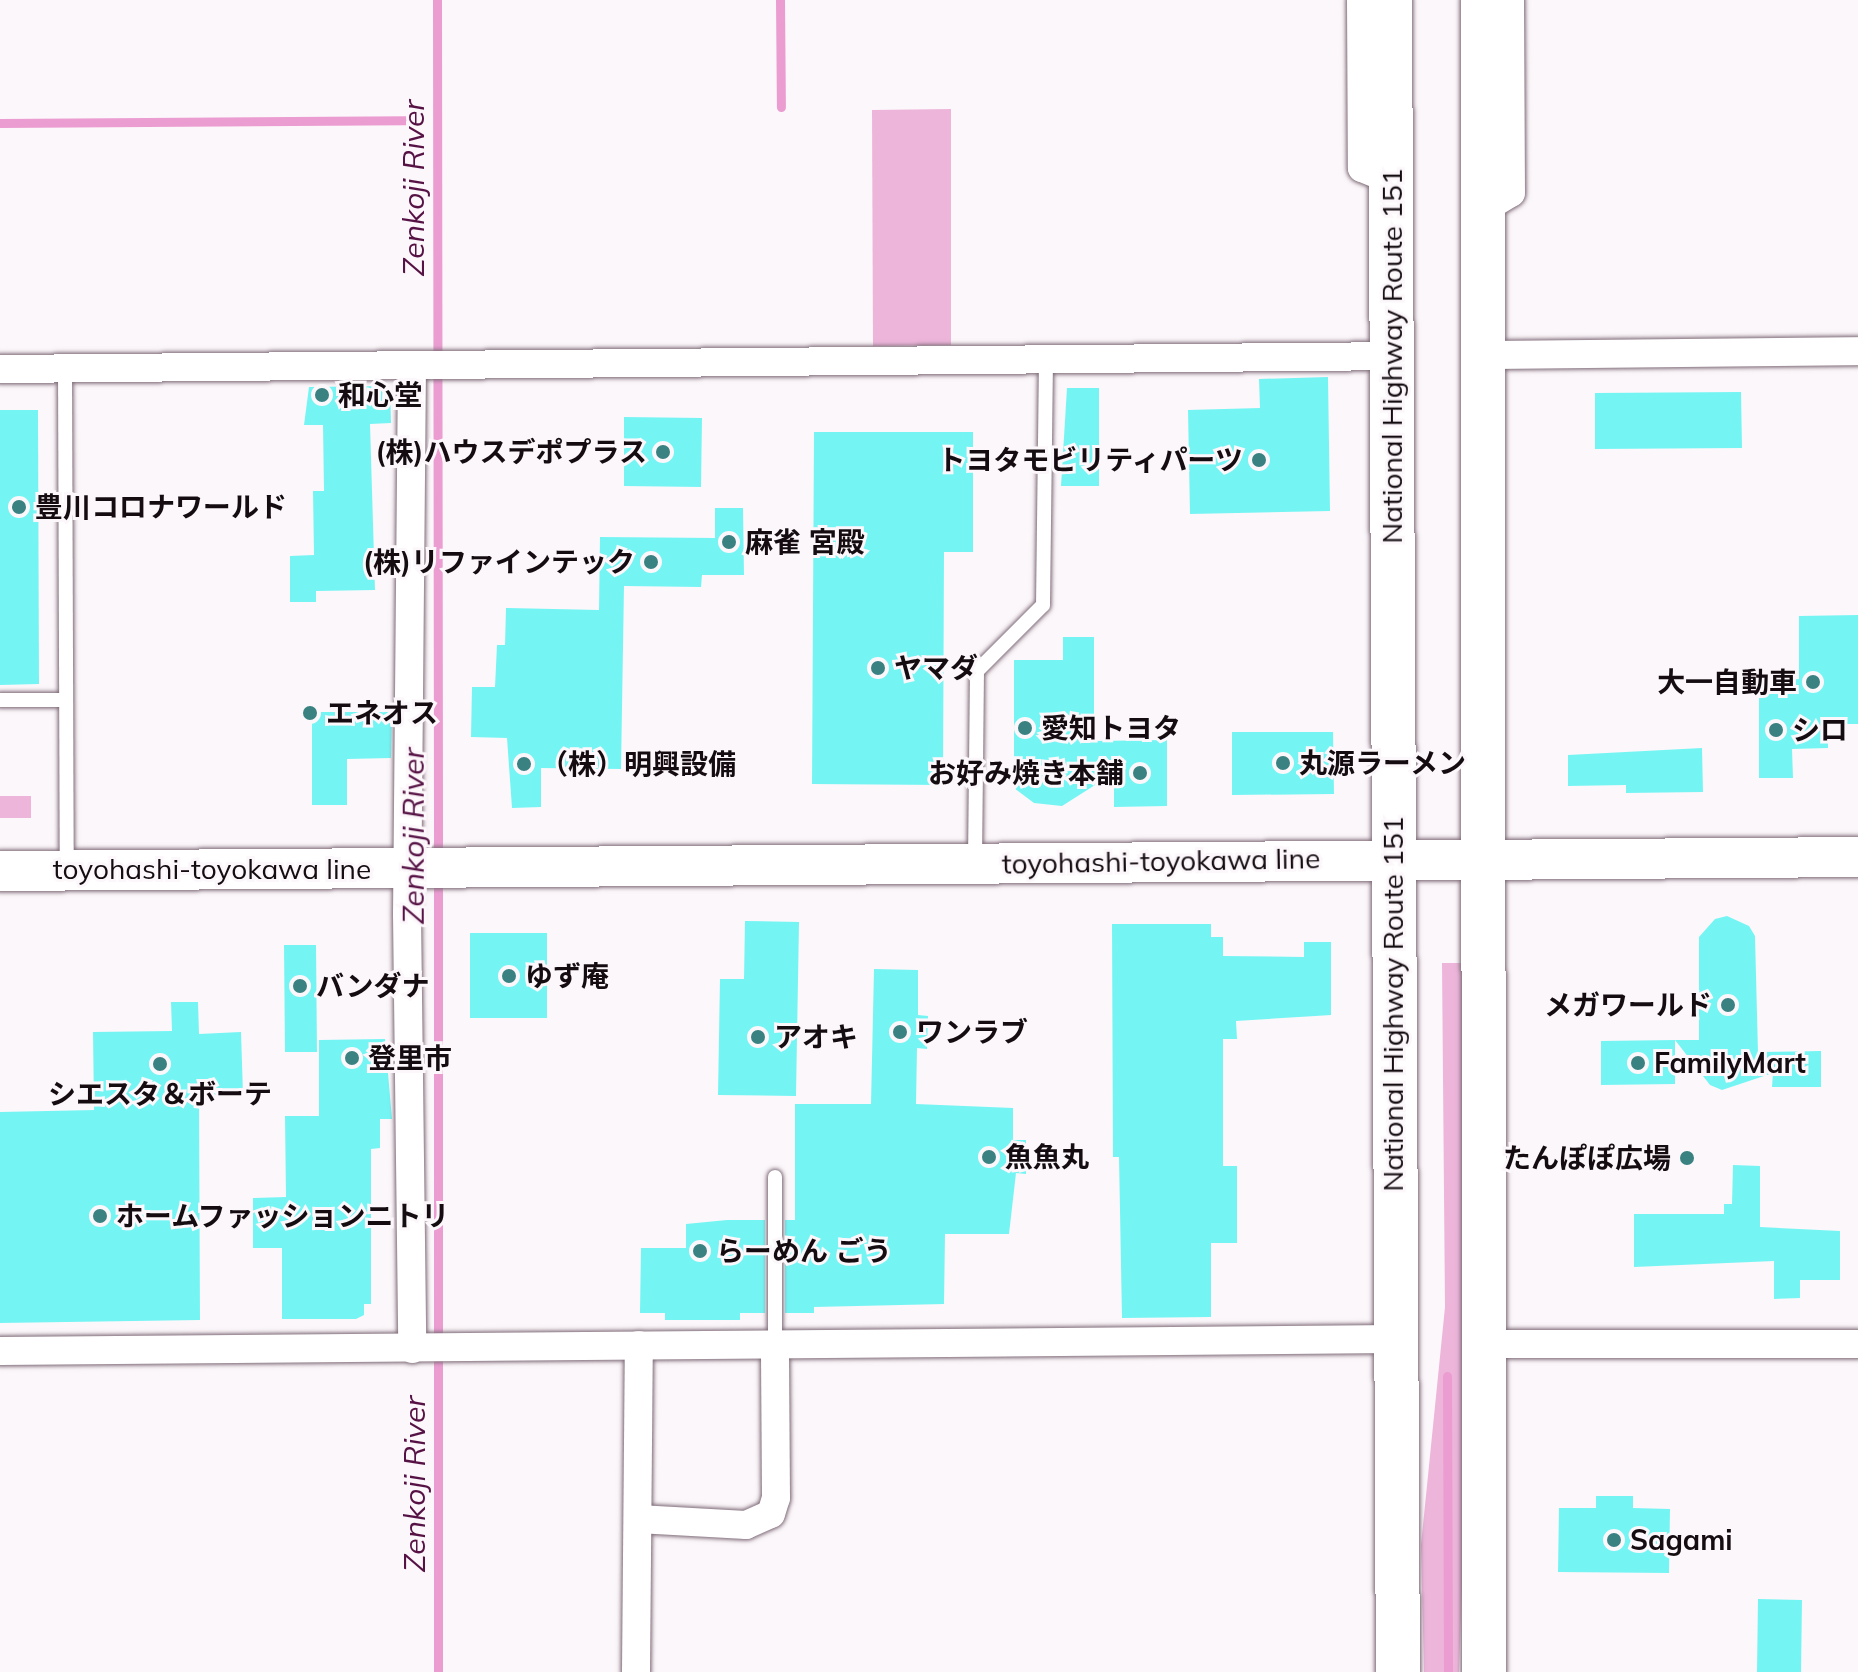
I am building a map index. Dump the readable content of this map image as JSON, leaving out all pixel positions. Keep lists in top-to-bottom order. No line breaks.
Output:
{"streets":{"highway":["National Highway Route 151"],"main road":["toyohashi-toyokawa line"]},"crossings":[["National Highway Route 151","toyohashi-toyokawa line"]],"water":["Zenkoji River"],"places":["和心堂","(株)ハウスデポプラス","トヨタモビリティパーツ","豊川コロナワールド","麻雀 宮殿","(株)リファインテック","ヤマダ","大一自動車","エネオス","愛知トヨタ","シロ","丸源ラーメン","（株）明興設備","お好み焼き本舗","ゆず庵","バンダナ","メガワールド","ワンラブ","アオキ","登里市","FamilyMart","シエスタ＆ボーテ","魚魚丸","たんぽぽ広場","ホームファッションニトリ","らーめん ごう","Sagami"]}
